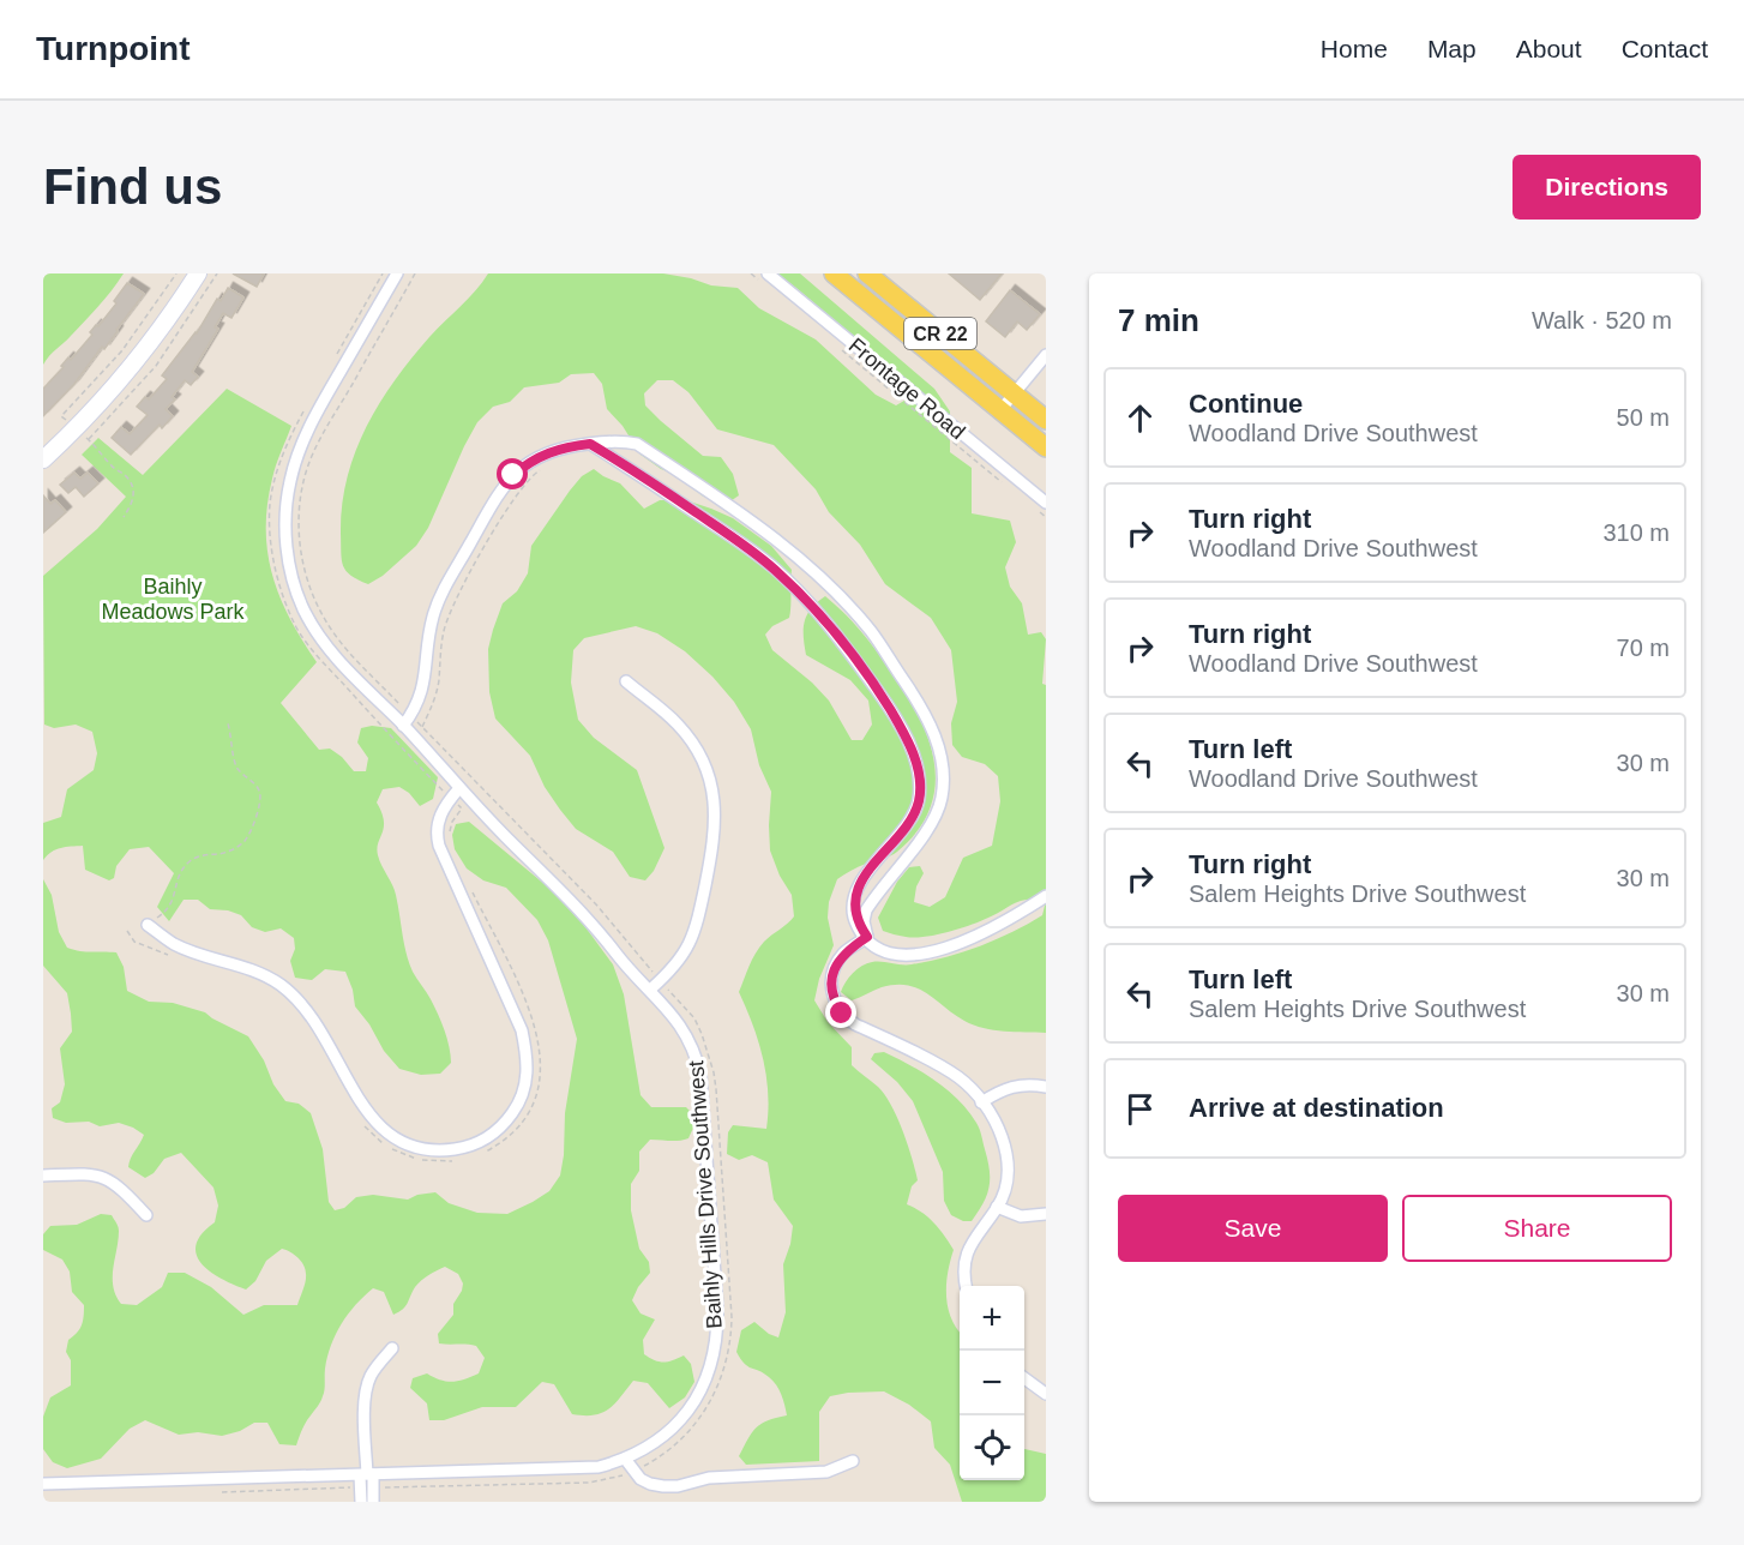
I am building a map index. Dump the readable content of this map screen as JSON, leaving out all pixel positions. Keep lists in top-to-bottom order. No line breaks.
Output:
{"streets":{"main road":["CR 22"],"street":["Frontage Road","Baihly Hills Drive Southwest"]},"parks":["Baihly Meadows Park"],"page":{"header":"Turnpoint","nav":["Home","Map","About","Contact"],"buttons":["Directions",["Save","Share"]],"title":"Find us","heading":["7 min","Walk · 520 m"],"list":[["Continue","Woodland Drive Southwest","50 m"],["Turn right","Woodland Drive Southwest","310 m"],["Turn right","Woodland Drive Southwest","70 m"],["Turn left","Woodland Drive Southwest","30 m"],["Turn right","Salem Heights Drive Southwest","30 m"],["Turn left","Salem Heights Drive Southwest","30 m"],"Arrive at destination"],"map_buttons":["+","−"]}}
